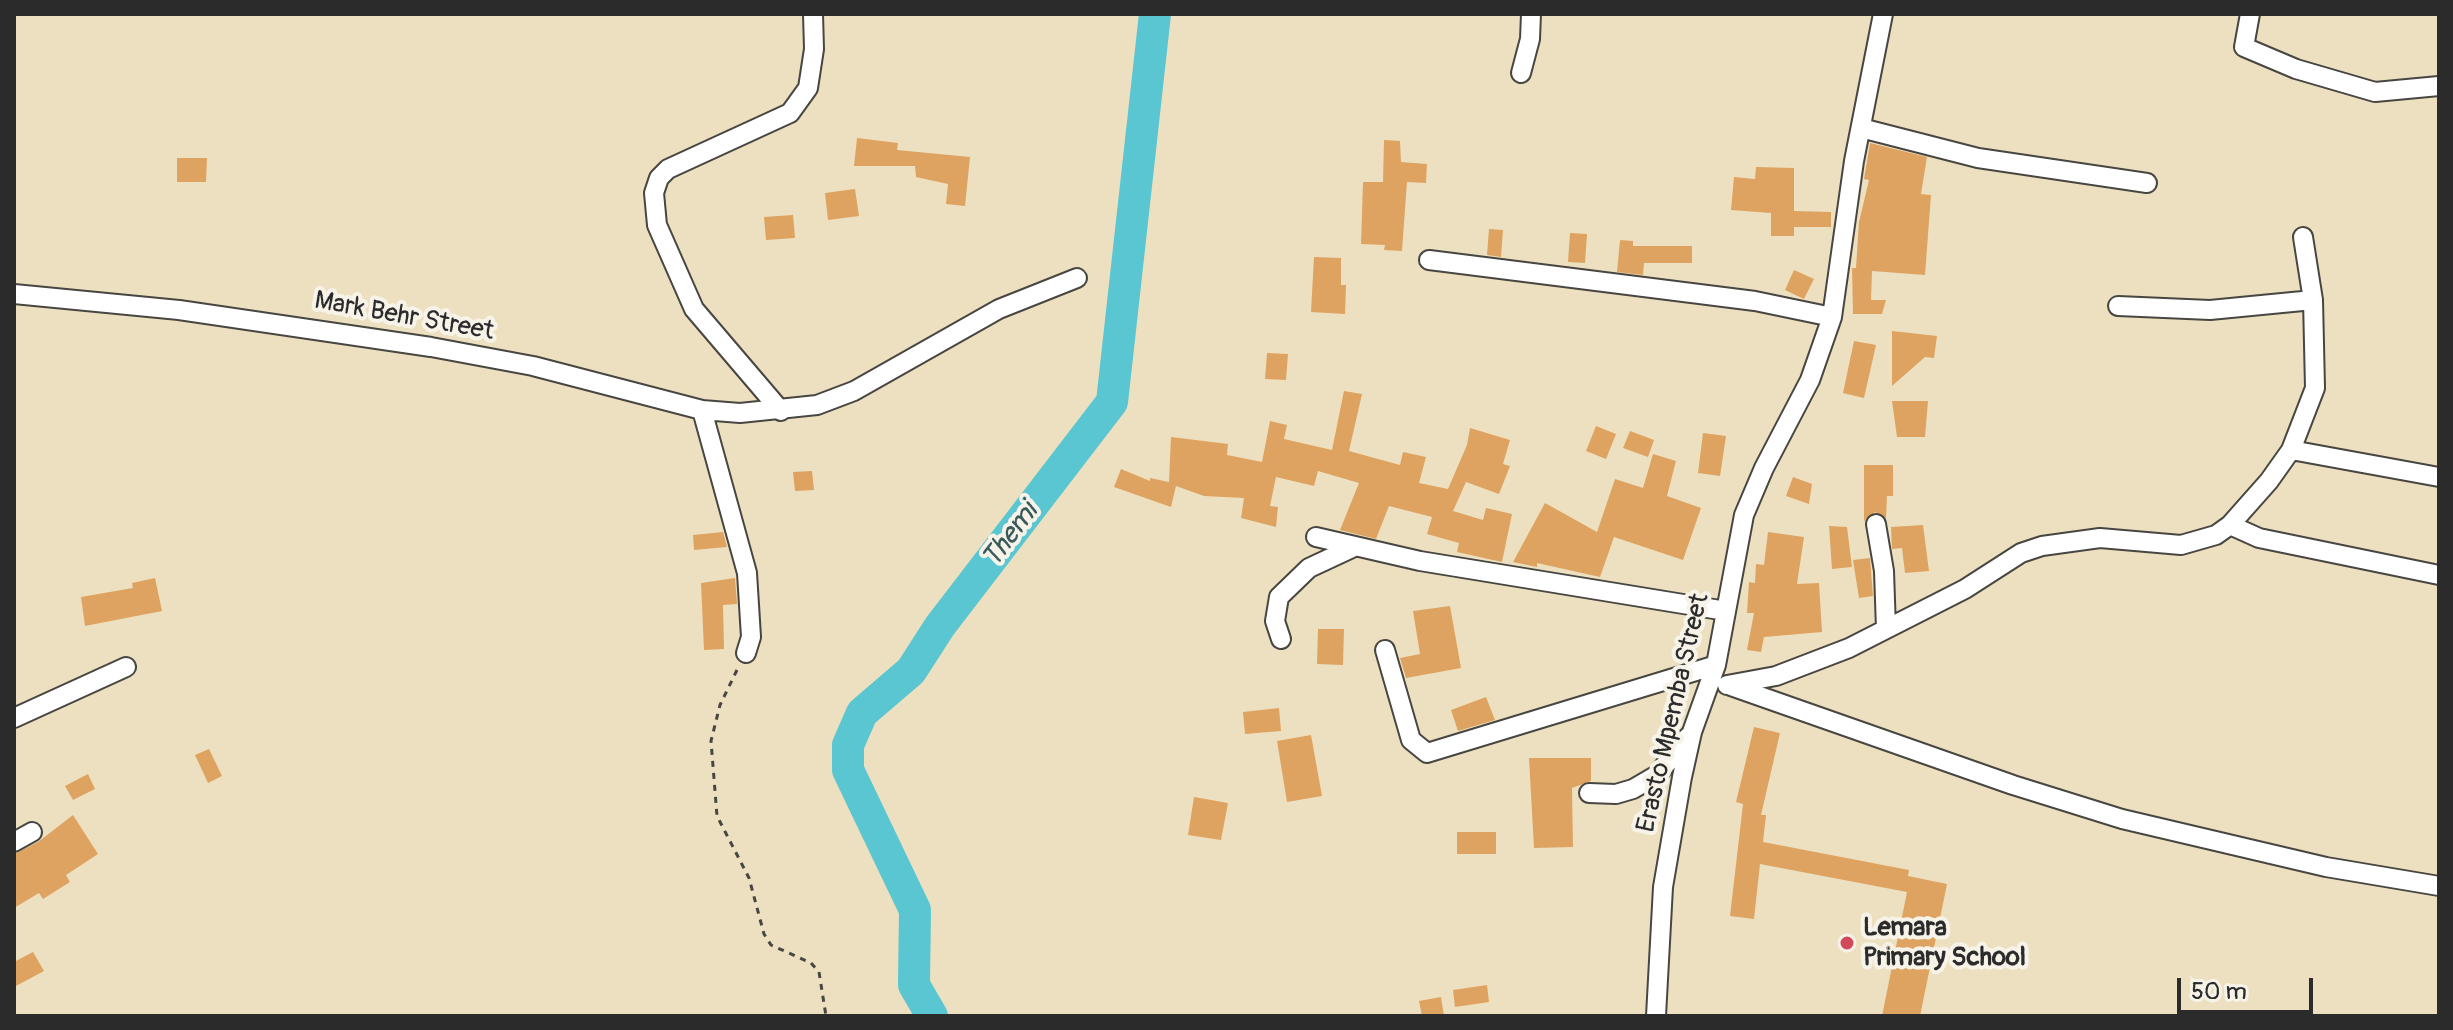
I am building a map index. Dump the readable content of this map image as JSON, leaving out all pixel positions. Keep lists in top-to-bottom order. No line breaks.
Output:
{"streets":{"street":["Mark Behr Street","Erasto Mpemba Street"]},"water":["Themi"],"places":["Lemara Primary School"],"scale_bar":"50 m"}
